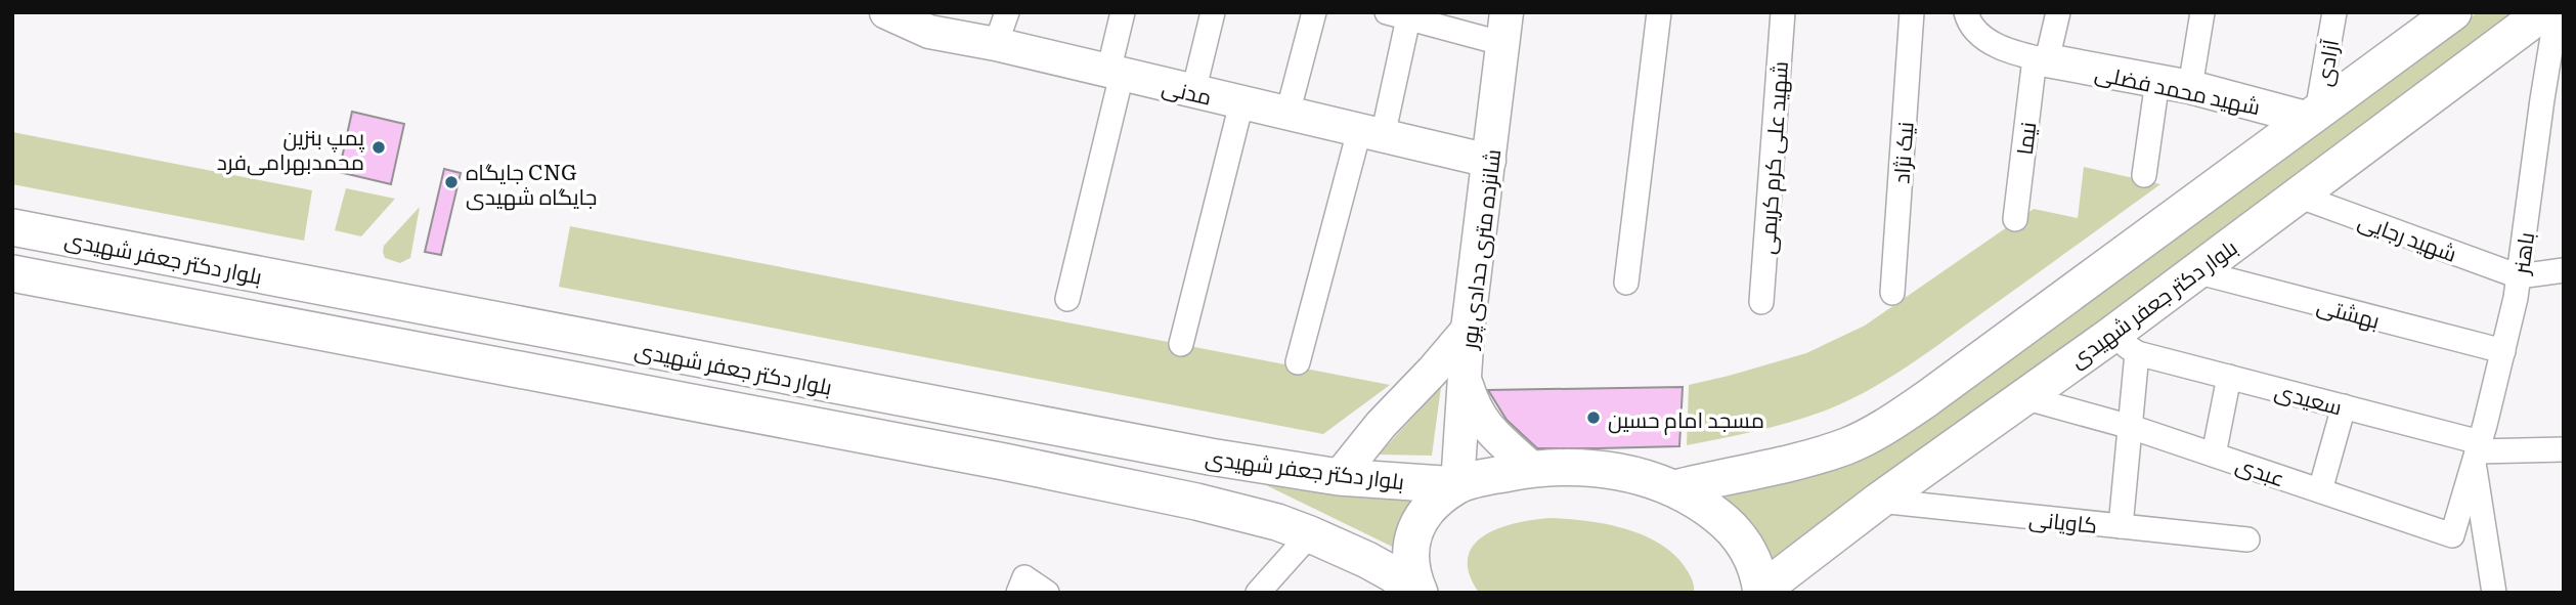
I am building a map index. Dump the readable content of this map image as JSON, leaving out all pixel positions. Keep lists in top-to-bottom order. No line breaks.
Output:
{"streets":{"main road":["بلوار دکتر جعفر شهیدی"],"street":["آزادی","شهید محمد فضلی","مدنی","نیما","نیک نژاد","شهید علی کرم کریمی","شهید رجایی","شانزده متری حدادی پور","باهنر","بهشتی","سعیدی","عبدی","کاویانی"]},"crossings":[["آزادی","شهید محمد فضلی"],["شهید محمد فضلی","نیما"],["مدنی","شانزده متری حدادی پور"],["شهید رجایی","باهنر"],["شهید رجایی","بلوار دکتر جعفر شهیدی"],["شانزده متری حدادی پور","بلوار دکتر جعفر شهیدی"],["باهنر","بهشتی"],["باهنر","سعیدی"],["باهنر","عبدی"],["بلوار دکتر جعفر شهیدی","بهشتی"],["بلوار دکتر جعفر شهیدی","سعیدی"],["بلوار دکتر جعفر شهیدی","عبدی"],["بلوار دکتر جعفر شهیدی","کاویانی"]],"places":["پمپ بنزین محمد‌بهرامی‌فرد","جایگاه CNG جایگاه شهیدی","مسجد امام حسین"]}
